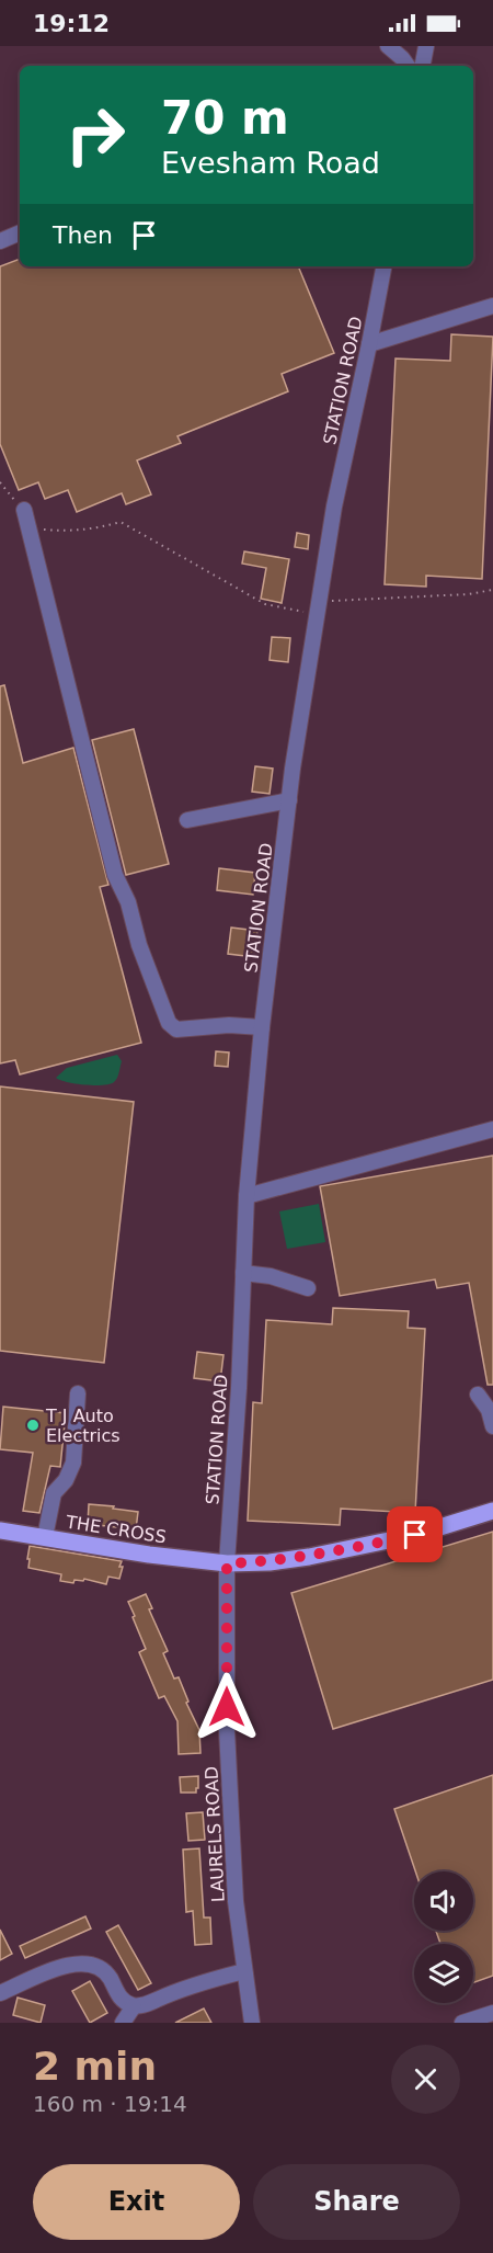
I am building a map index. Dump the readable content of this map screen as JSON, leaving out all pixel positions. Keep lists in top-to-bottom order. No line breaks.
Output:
{"streets":{"main road":["THE CROSS"],"street":["STATION ROAD","LAURELS ROAD"]},"crossings":[["STATION ROAD","THE CROSS"],["STATION ROAD","LAURELS ROAD"],["THE CROSS","LAURELS ROAD"]],"places":["T J Auto Electrics"],"page":{"status":"19:12","turn":["70 m","Evesham Road"],"then":"Then","heading":["2 min","160 m · 19:14"],"buttons":["Exit","Share"]}}
